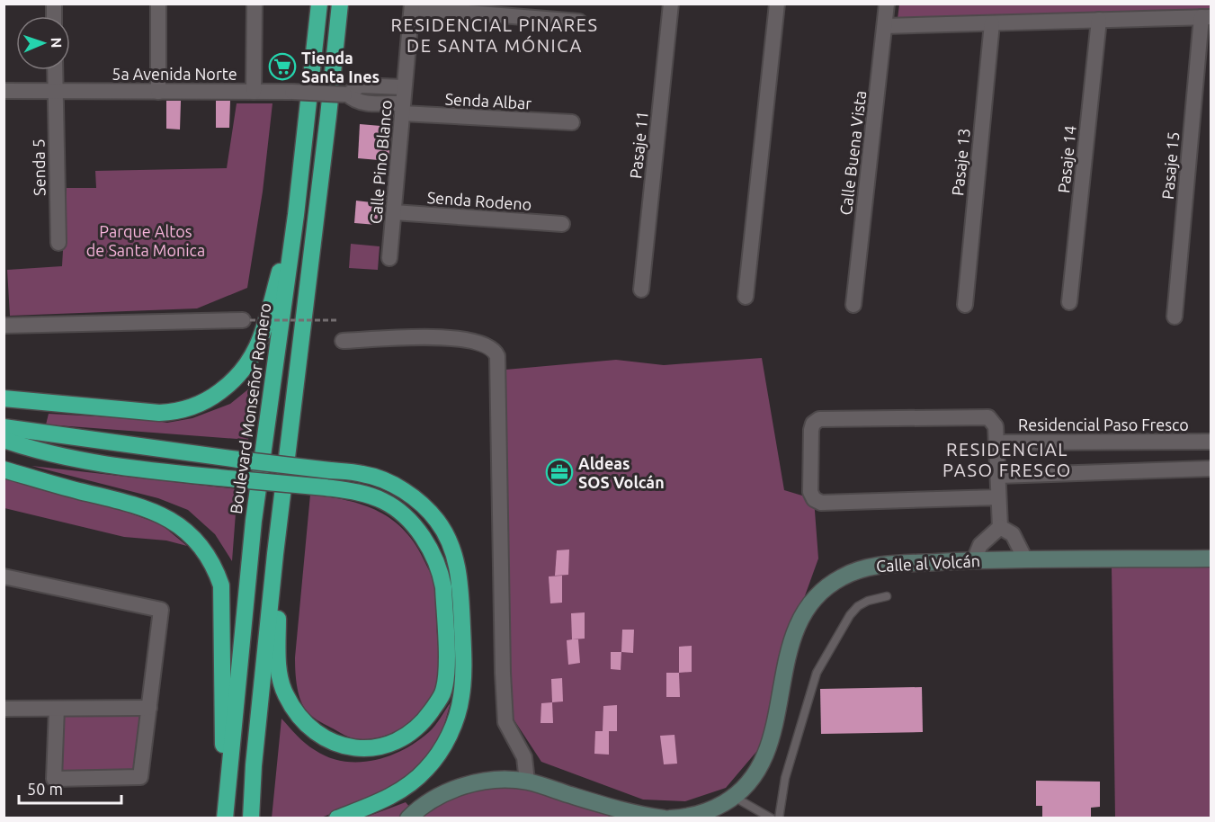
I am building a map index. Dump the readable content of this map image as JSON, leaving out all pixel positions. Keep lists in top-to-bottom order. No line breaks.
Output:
{"streets":{"highway":["Boulevard Monseñor Romero"],"street":["5a Avenida Norte","Senda Albar","Pasaje 11","Calle Buena Vista","Pasaje 14","Calle Pino Blanco","Pasaje 13","Pasaje 15","Senda 5","Senda Rodeno","Residencial Paso Fresco","Calle al Volcán"]},"crossings":[["5a Avenida Norte","Senda Albar"],["5a Avenida Norte","Calle Pino Blanco"],["5a Avenida Norte","Senda 5"],["Senda Albar","Calle Pino Blanco"],["Calle Pino Blanco","Senda Rodeno"]],"districts":["RESIDENCIAL PINARES DE SANTA MÓNICA","RESIDENCIAL PASO FRESCO"],"parks":["Parque Altos de Santa Monica"],"places":{"supermarket":["Tienda Santa Ines"],"office":["Aldeas SOS Volcán"]},"scale_bar":"50 m","north":"right"}
